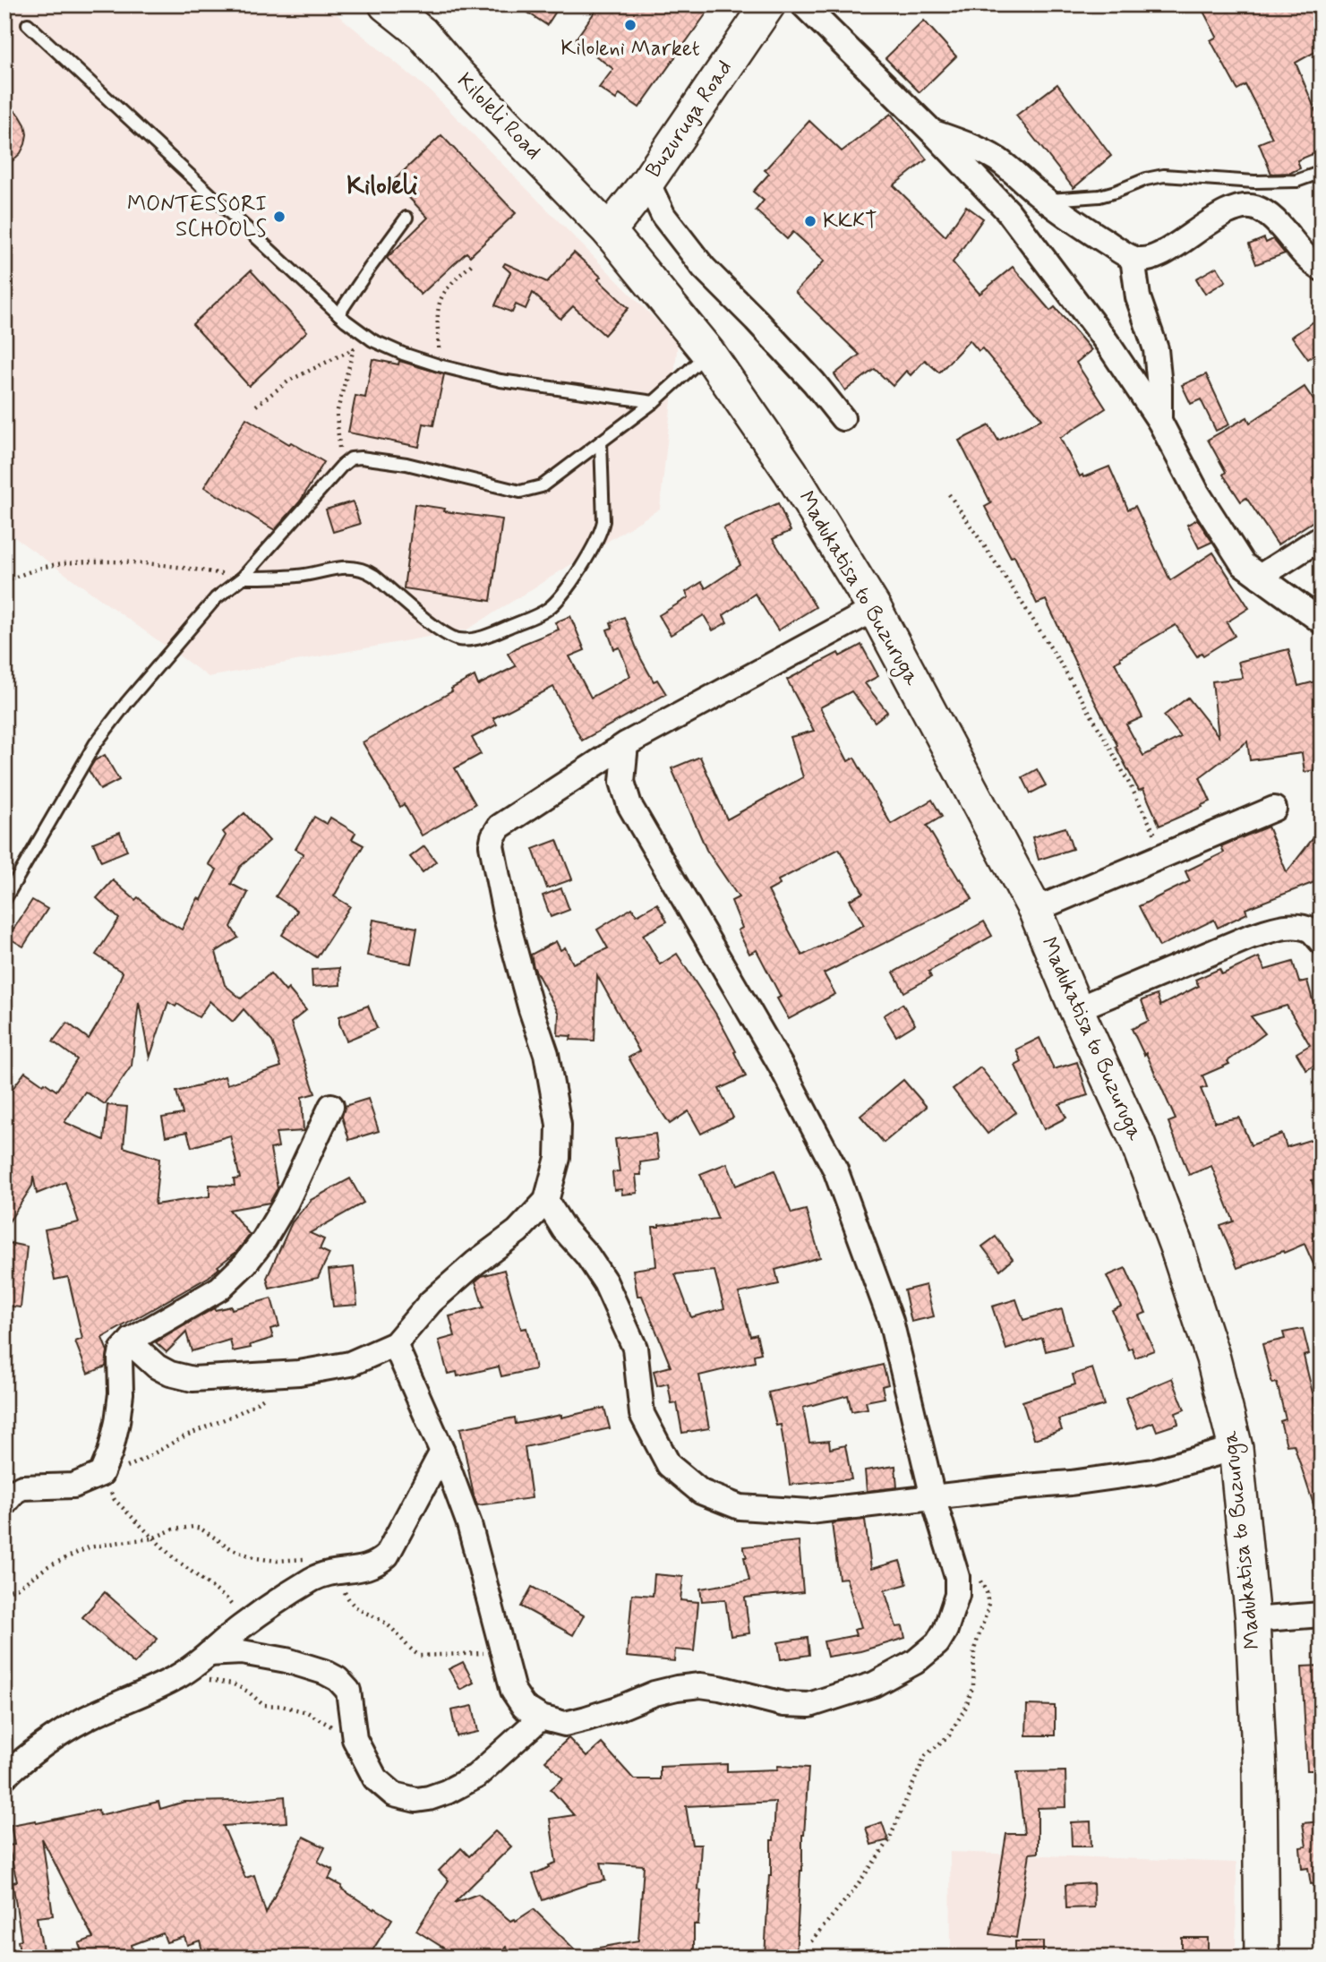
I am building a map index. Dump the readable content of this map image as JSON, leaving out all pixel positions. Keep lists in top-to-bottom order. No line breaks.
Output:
{"streets":{"main road":["Kiloleli Road","Buzuruga Road","Madukatisa to Buzuruga"]},"crossings":[["Kiloleli Road","Buzuruga Road"],["Kiloleli Road","Madukatisa to Buzuruga"],["Buzuruga Road","Madukatisa to Buzuruga"]],"districts":["Kiloleli"],"places":["Kiloleni Market","MONTESSORI SCHOOLS","KKKT"]}
